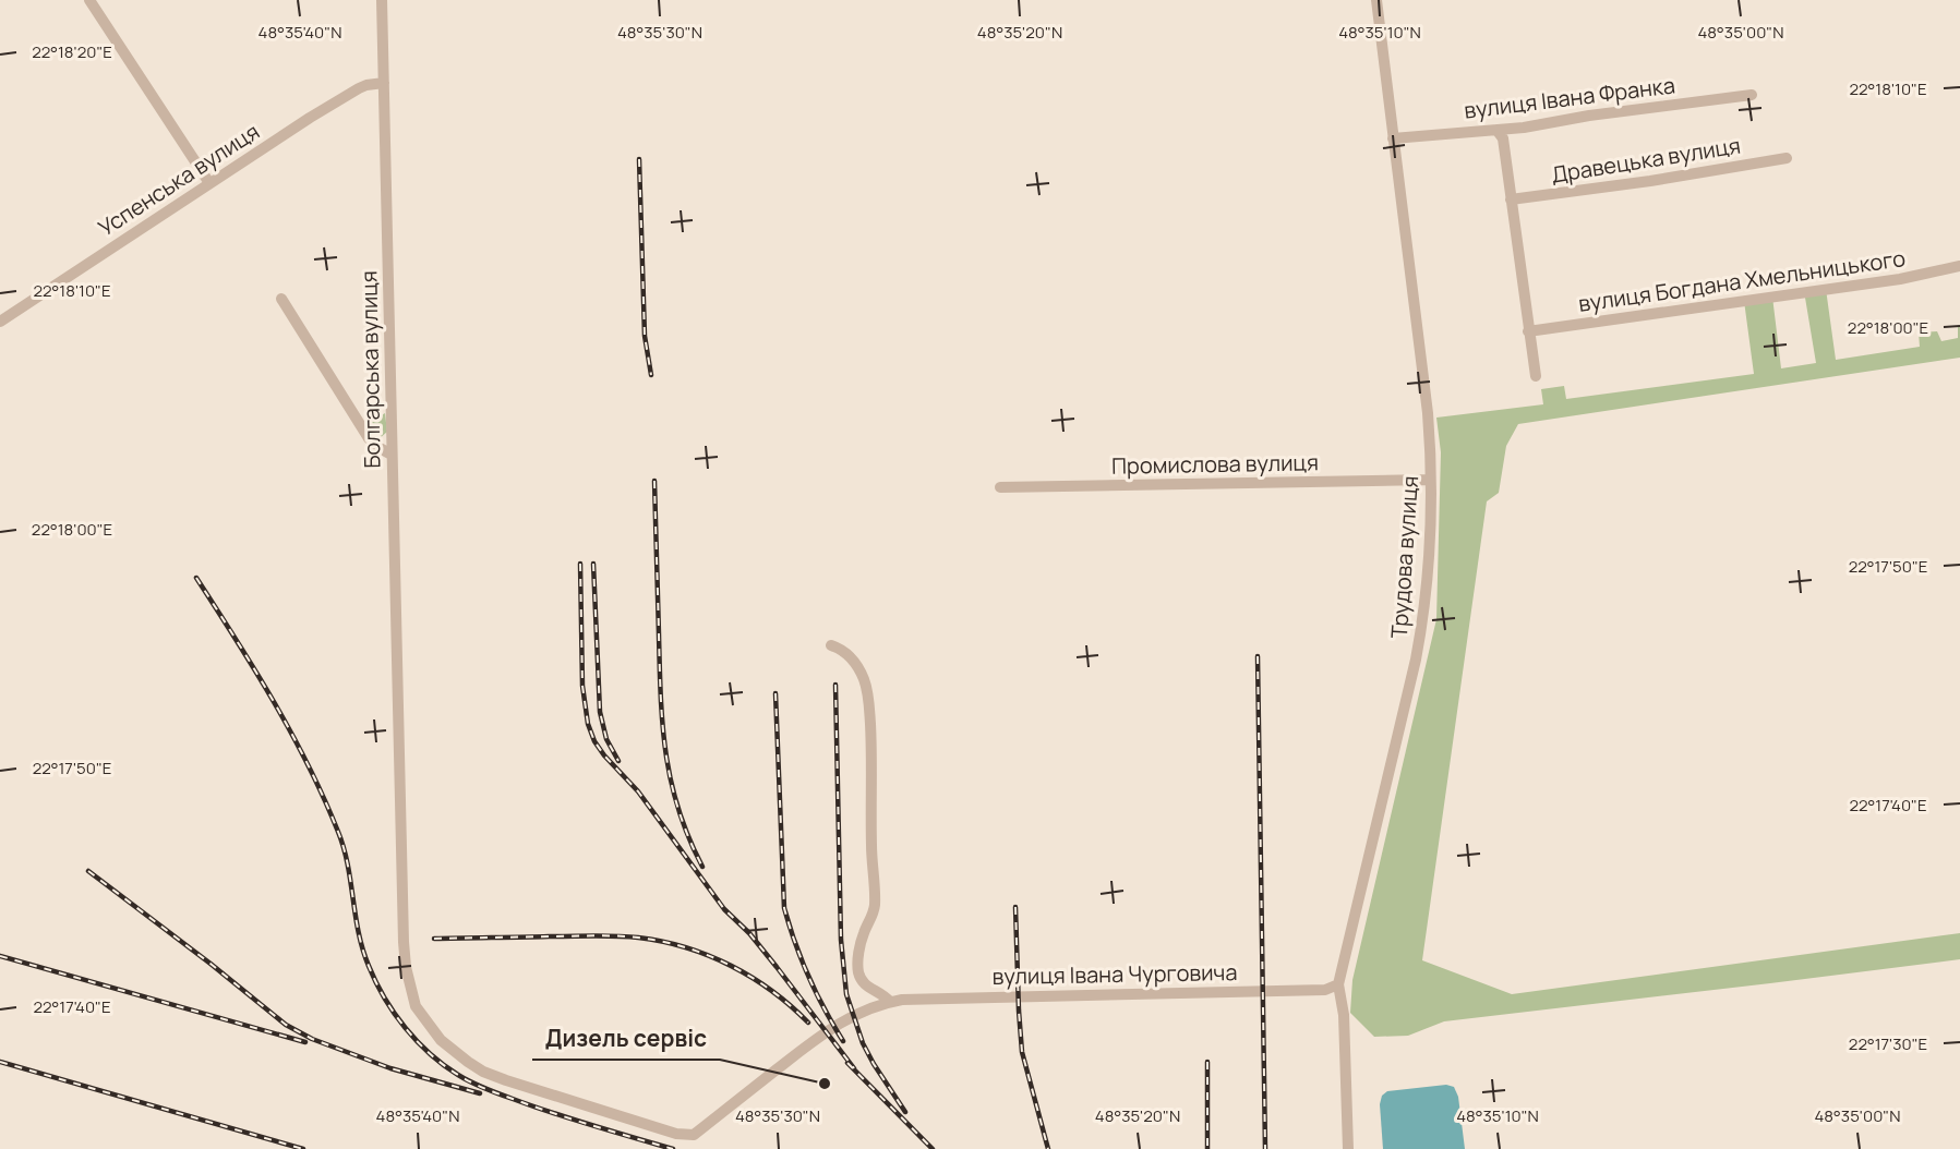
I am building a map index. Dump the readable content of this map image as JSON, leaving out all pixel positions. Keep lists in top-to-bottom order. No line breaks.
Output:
{"streets":{"street":["вулиця Івана Франка","Дравецька вулиця","Успенська вулиця","вулиця Богдана Хмельницького","Болгарська вулиця","Промислова вулиця","Трудова вулиця","вулиця Івана Чурговича"]},"crossings":[["вулиця Івана Франка","Трудова вулиця"],["Успенська вулиця","Болгарська вулиця"],["Болгарська вулиця","вулиця Івана Чурговича"],["Промислова вулиця","Трудова вулиця"],["Трудова вулиця","вулиця Івана Чурговича"]],"places":["Дизель сервіс"],"coordinates":["48°35'40\"N","48°35'30\"N","48°35'20\"N","48°35'10\"N","48°35'00\"N","22°18'20\"E","22°18'10\"E","22°18'00\"E","22°17'50\"E","22°17'40\"E","22°17'30\"E"]}
